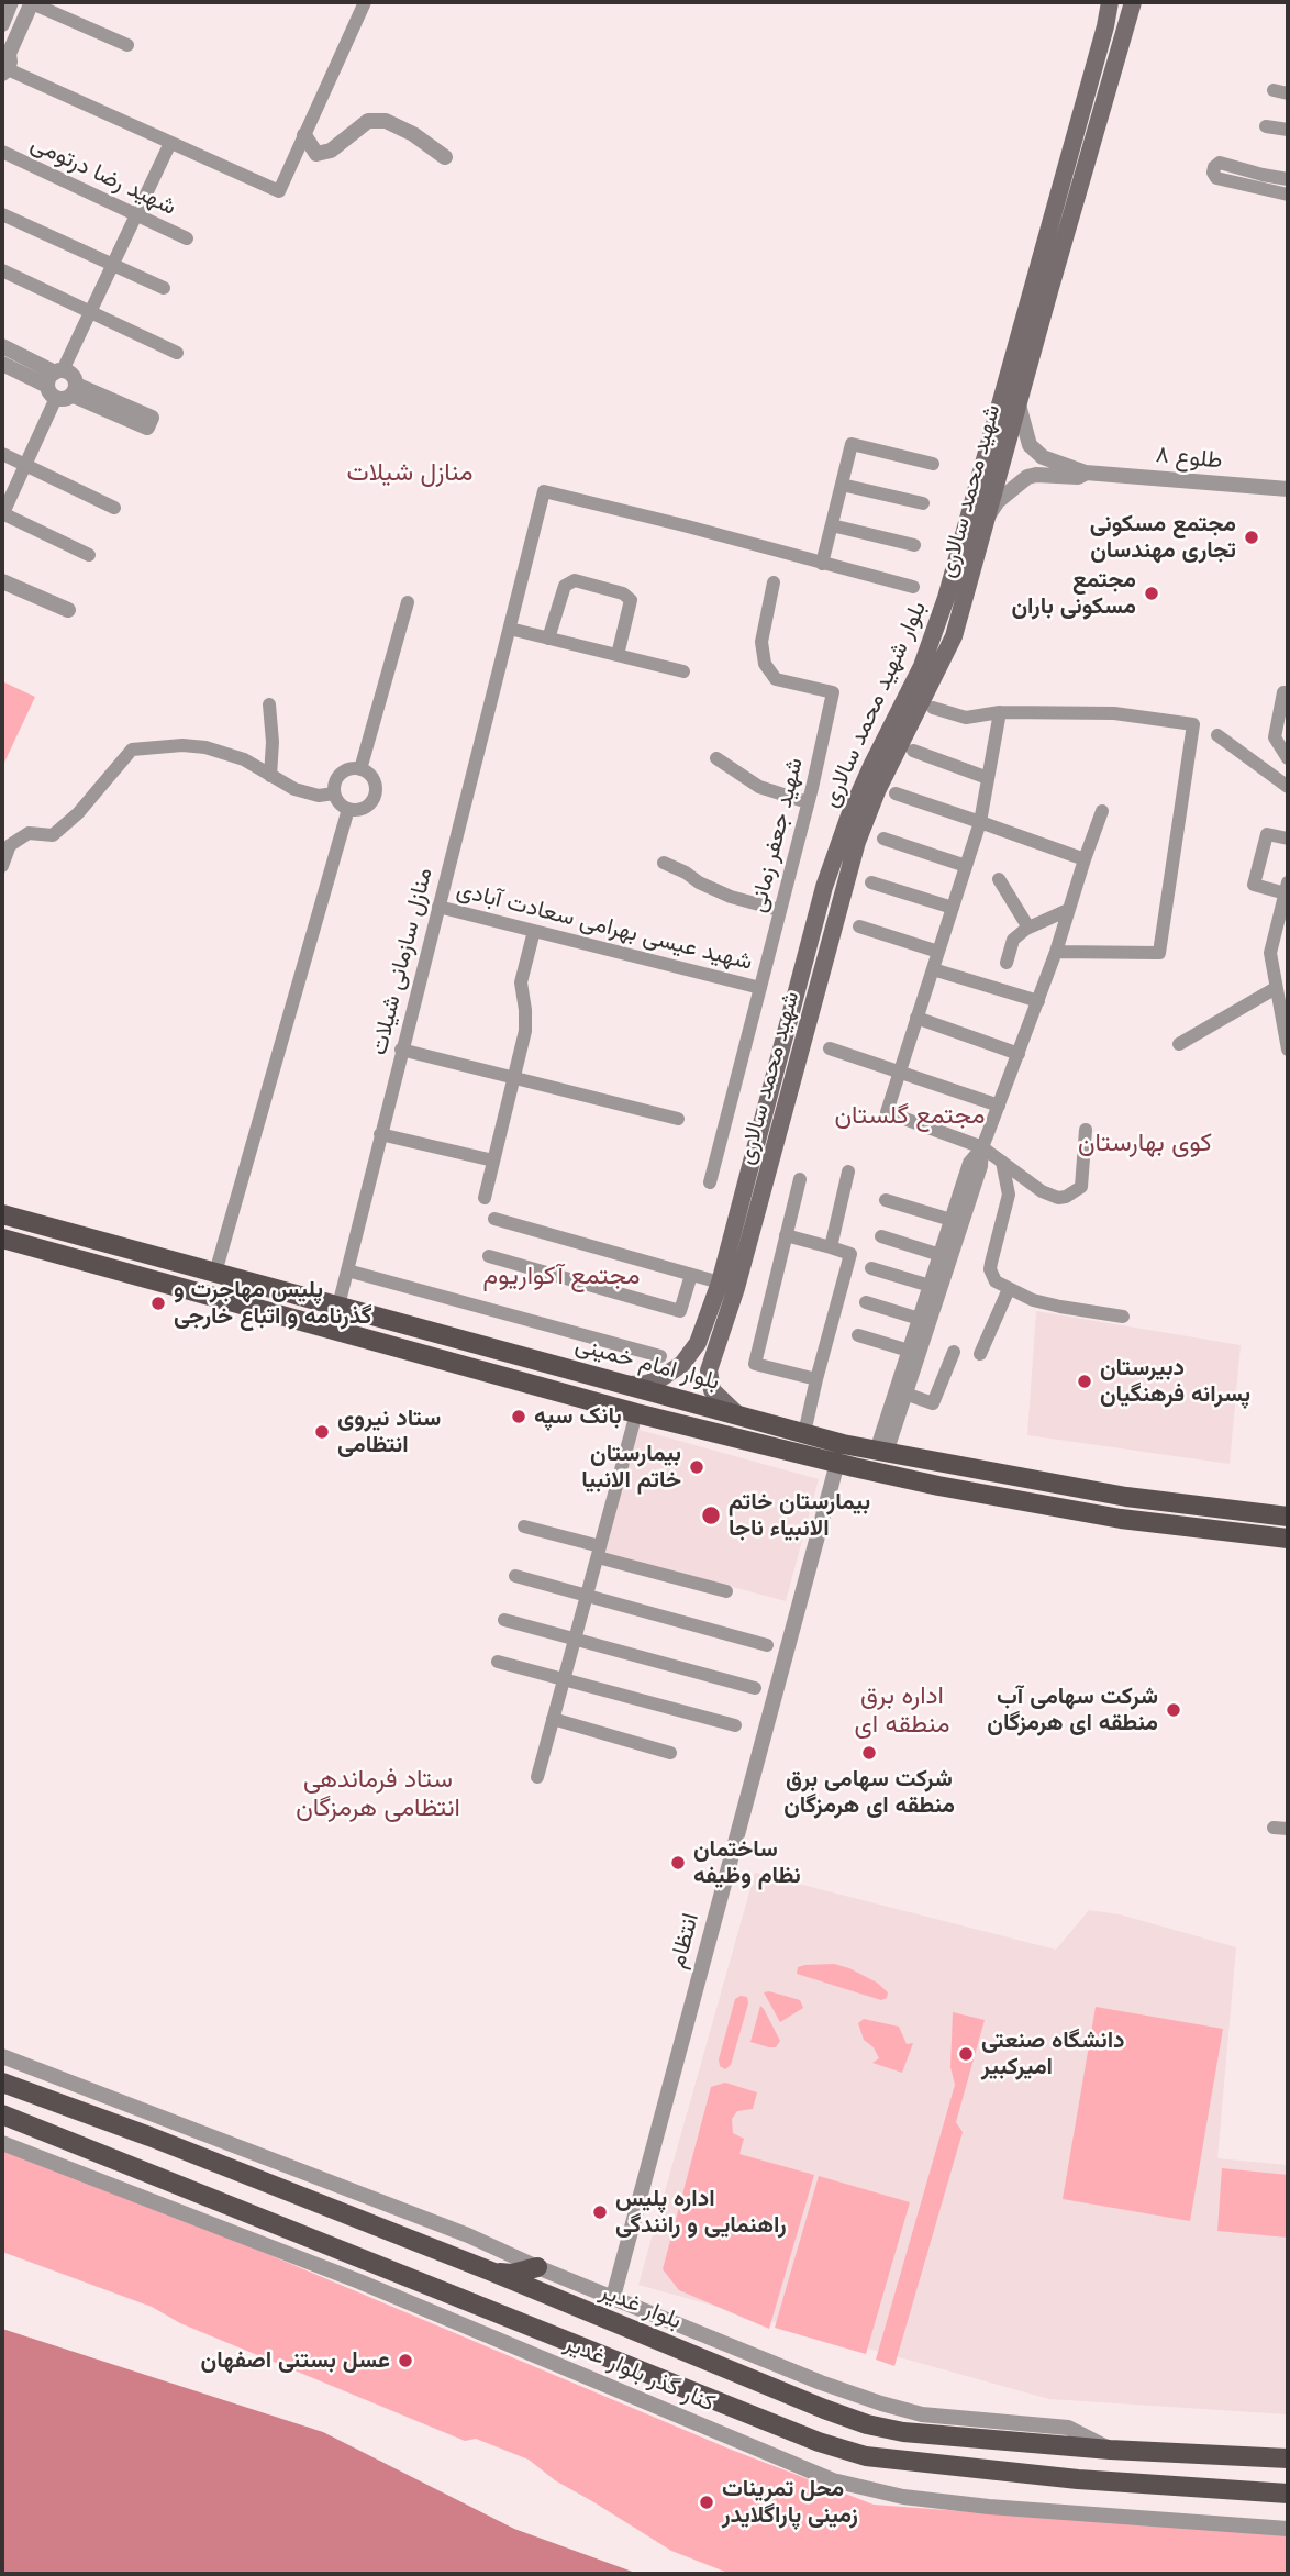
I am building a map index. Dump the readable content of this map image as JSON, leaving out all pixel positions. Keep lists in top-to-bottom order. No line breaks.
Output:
{"streets":{"main road":["شهید محمد سالاری","بلوار شهید محمد سالاری","بلوار امام خمینی","بلوار غدیر"],"street":["شهید رضا درتومی","طلوع ۸","شهید جعفر زمانی","شهید عیسی بهرامی سعادت آبادی","منازل سازمانی شیلات","انتظام","کنار گذر بلوار غدیر"]},"crossings":[["طلوع ۸","شهید محمد سالاری"],["شهید محمد سالاری","بلوار شهید محمد سالاری"],["شهید محمد سالاری","بلوار امام خمینی"],["بلوار شهید محمد سالاری","بلوار امام خمینی"],["شهید جعفر زمانی","شهید عیسی بهرامی سعادت آبادی"],["شهید عیسی بهرامی سعادت آبادی","منازل سازمانی شیلات"],["منازل سازمانی شیلات","بلوار امام خمینی"]],"districts":["منازل شیلات","مجتمع گلستان","کوی بهارستان","مجتمع آکواریوم","اداره برق منطقه ای","ستاد فرماندهی انتظامی هرمزگان"],"places":["مجتمع مسکونی تجاری مهندسان","مجتمع مسکونی باران","پلیس مهاجرت و گذرنامه و اتباع خارجى","دبیرستان پسرانه فرهنگیان","بانک سپه","ستاد نیروی انتظامی","بیمارستان خاتم الانبیا","بیمارستان خاتم الانبیاء ناجا","شرکت سهامی آب منطقه ای هرمزگان","شرکت سهامی برق منطقه ای هرمزگان","ساختمان نظام وظیفه","دانشگاه صنعتی امیرکبیر","اداره پلیس راهنمایی و رانندگی","عسل بستنی اصفهان","محل تمرینات زمینی پاراگلایدر"]}
